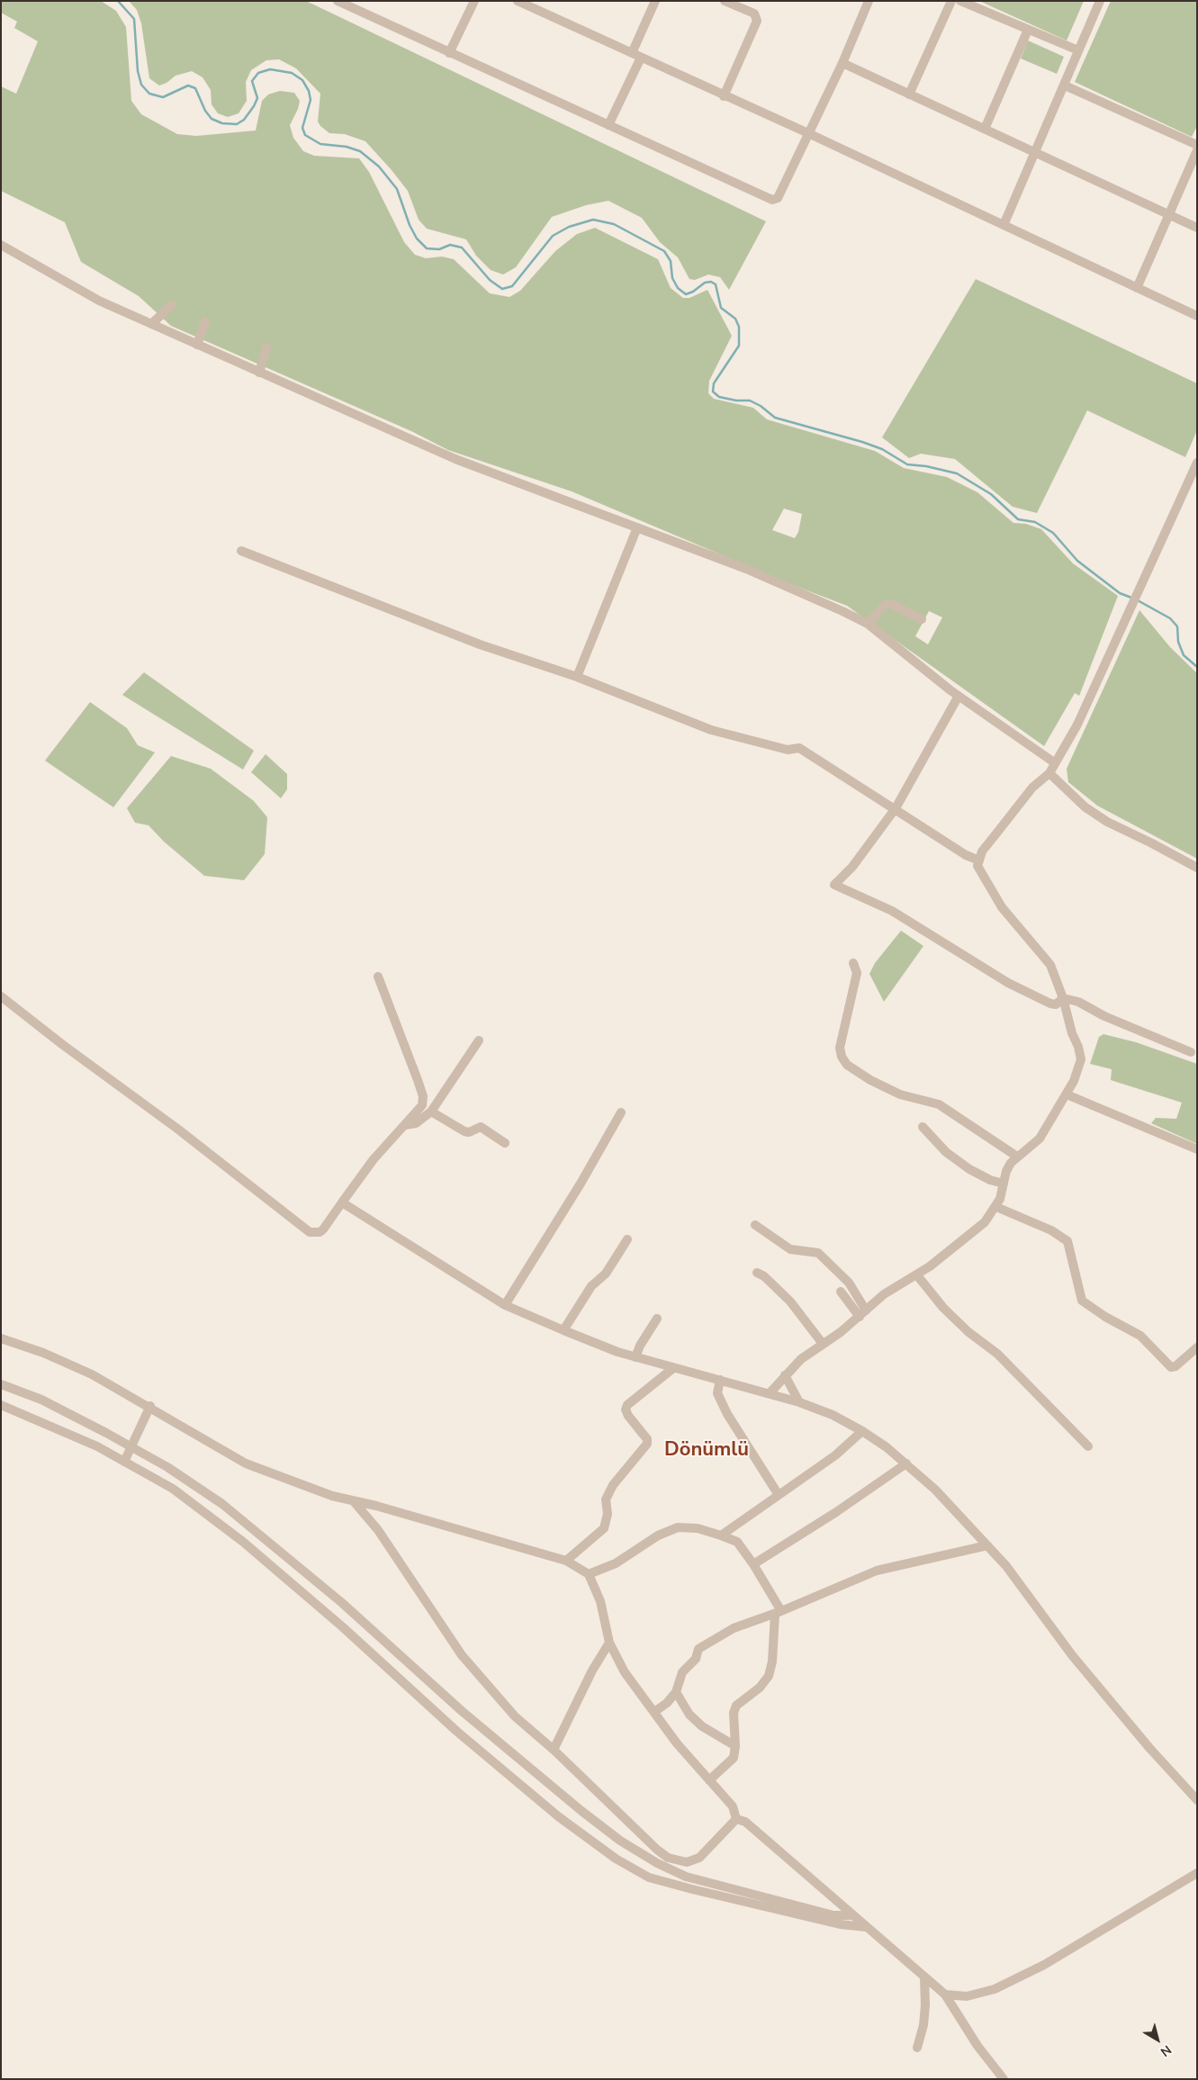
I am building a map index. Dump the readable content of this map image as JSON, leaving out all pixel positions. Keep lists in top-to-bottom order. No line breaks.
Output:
{"districts":["Dönümlü"],"north":"bottom right"}
